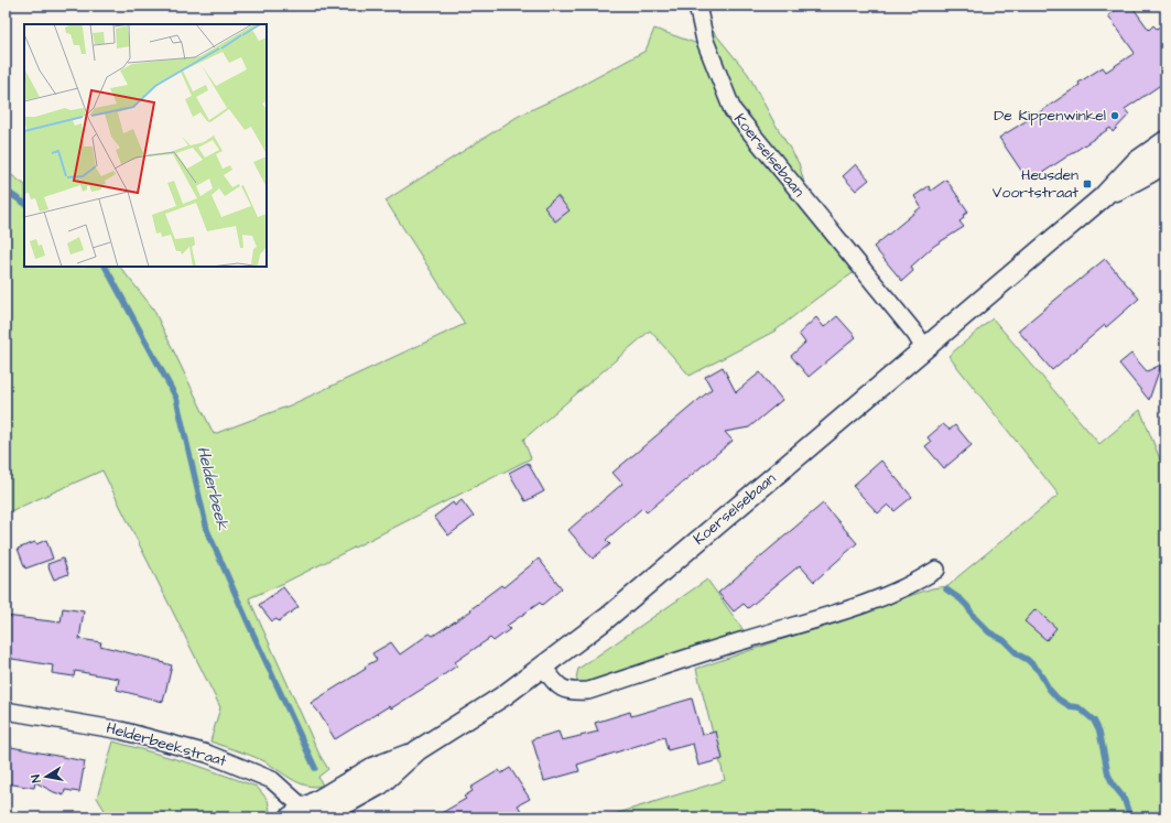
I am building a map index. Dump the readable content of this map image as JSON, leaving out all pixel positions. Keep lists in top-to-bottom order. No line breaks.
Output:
{"streets":{"street":["Koerselsebaan","Helderbeekstraat"]},"crossings":[["Koerselsebaan","Helderbeekstraat"]],"water":["Helderbeek"],"places":{"other":["De Kippenwinkel"],"transit":["Heusden Voortstraat"]},"north":"left"}
